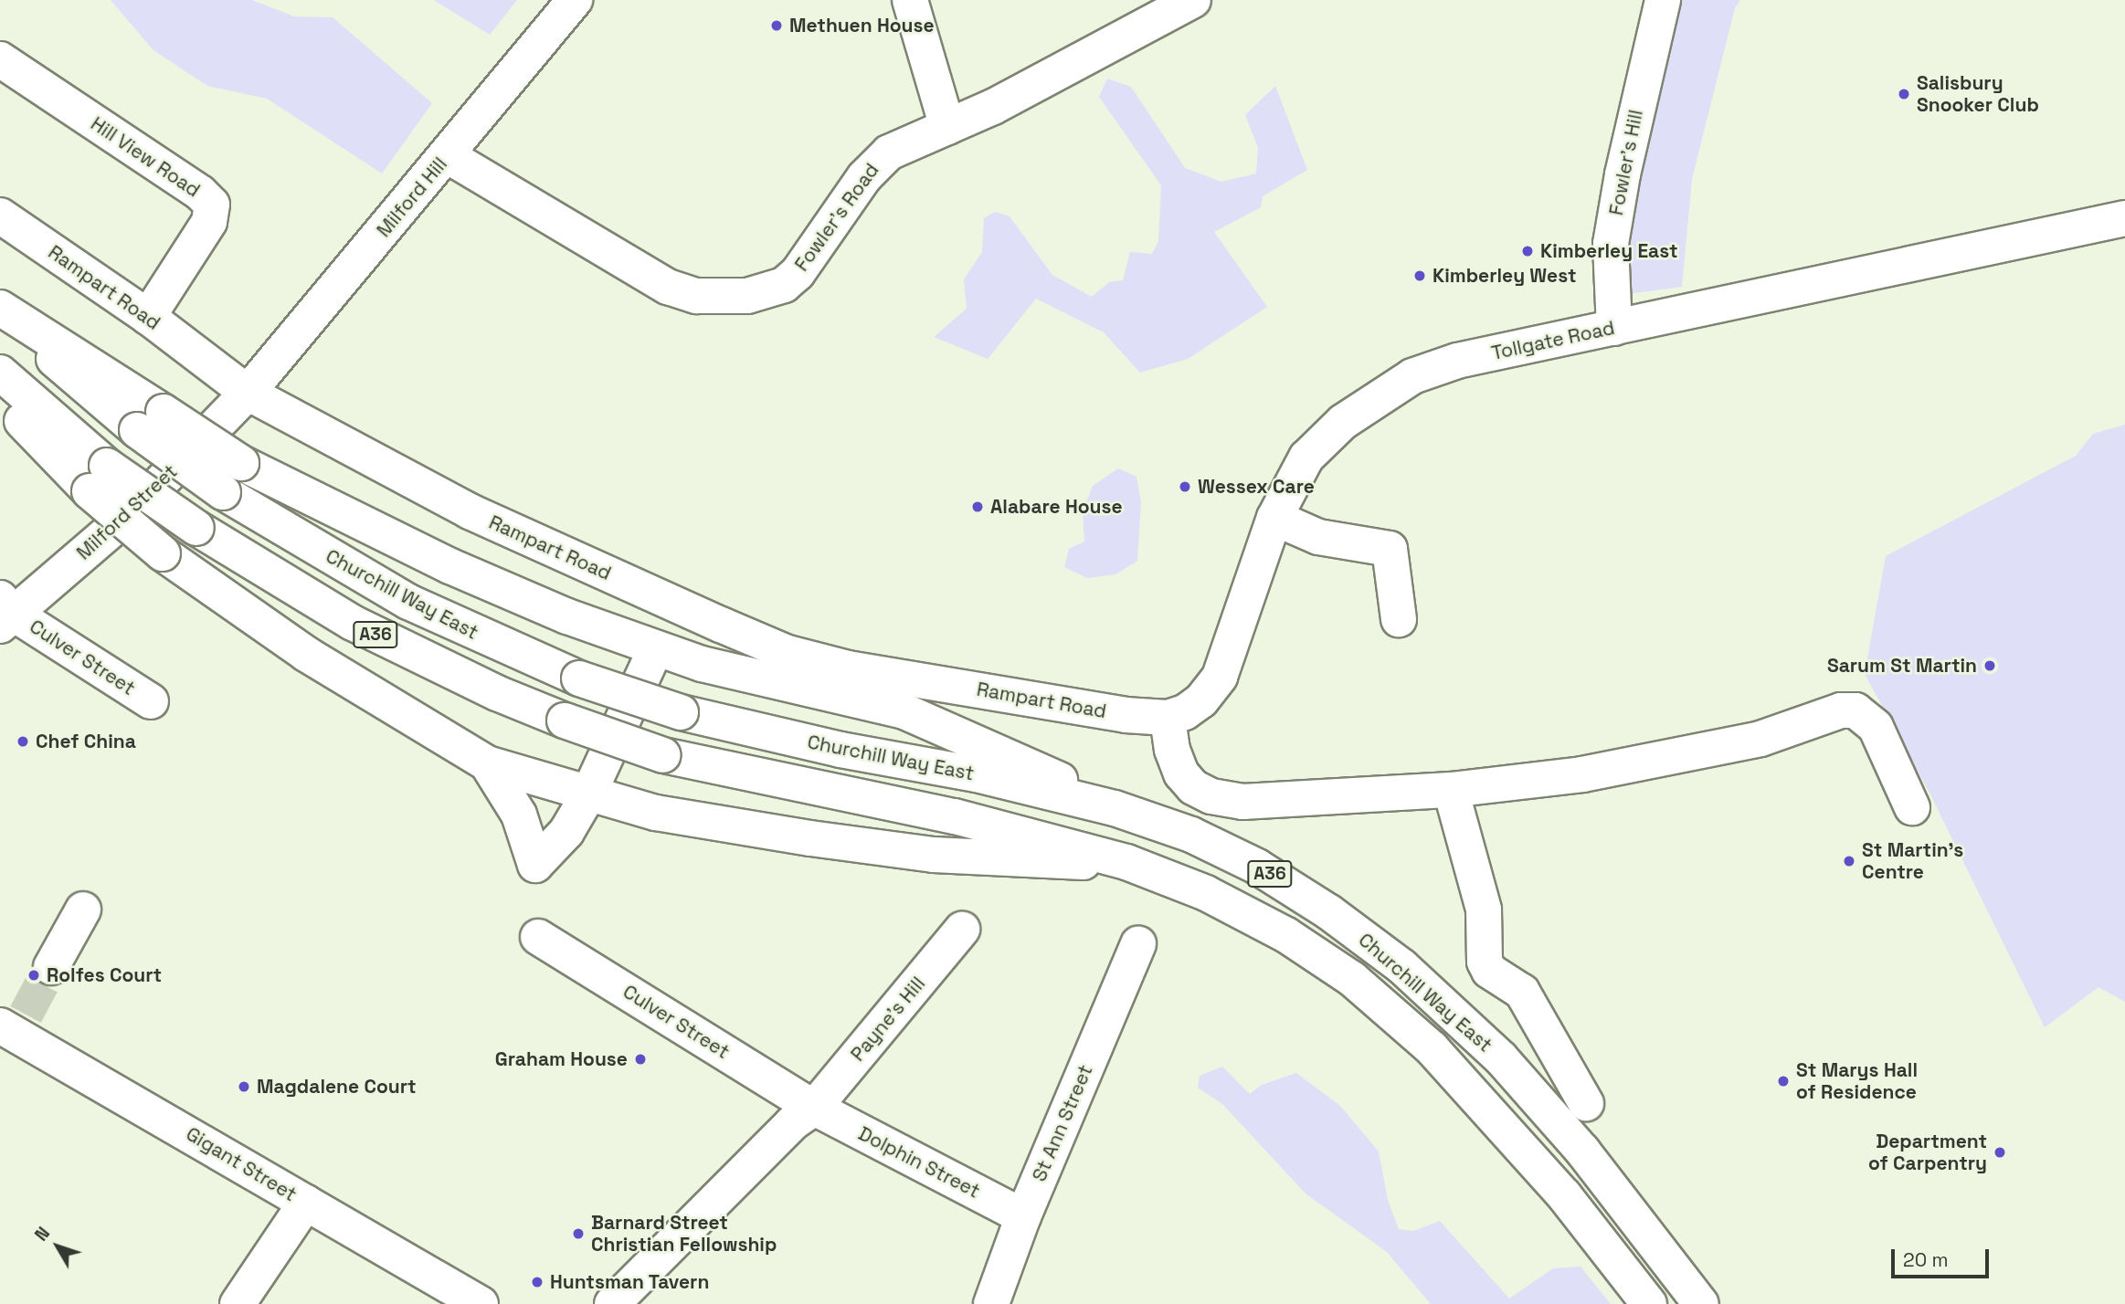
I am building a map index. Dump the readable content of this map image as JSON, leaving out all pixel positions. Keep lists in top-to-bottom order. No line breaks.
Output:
{"streets":{"main road":["Hill View Road","Fowler's Hill","Milford Hill","Fowler's Road","Rampart Road","Tollgate Road","Milford Street","Churchill Way East","A36","Culver Street","Payne's Hill","St Ann Street","Dolphin Street","Gigant Street"]},"crossings":[["Hill View Road","Rampart Road"],["Fowler's Hill","Tollgate Road"],["Milford Hill","Fowler's Road"],["Milford Hill","Rampart Road"],["Milford Hill","Milford Street"],["Rampart Road","Tollgate Road"],["Rampart Road","Milford Street"],["Milford Street","Culver Street"],["Culver Street","Payne's Hill"],["Culver Street","Dolphin Street"],["Payne's Hill","Dolphin Street"],["St Ann Street","Dolphin Street"]],"places":["Methuen House","Salisbury Snooker Club","Kimberley East","Kimberley West","Wessex Care","Alabare House","Sarum St Martin","Chef China","St Martin's Centre","Rolfes Court","Graham House","St Marys Hall of Residence","Magdalene Court","Department of Carpentry","Barnard Street Christian Fellowship","Huntsman Tavern"],"scale_bar":"20 m","north":"top left"}
